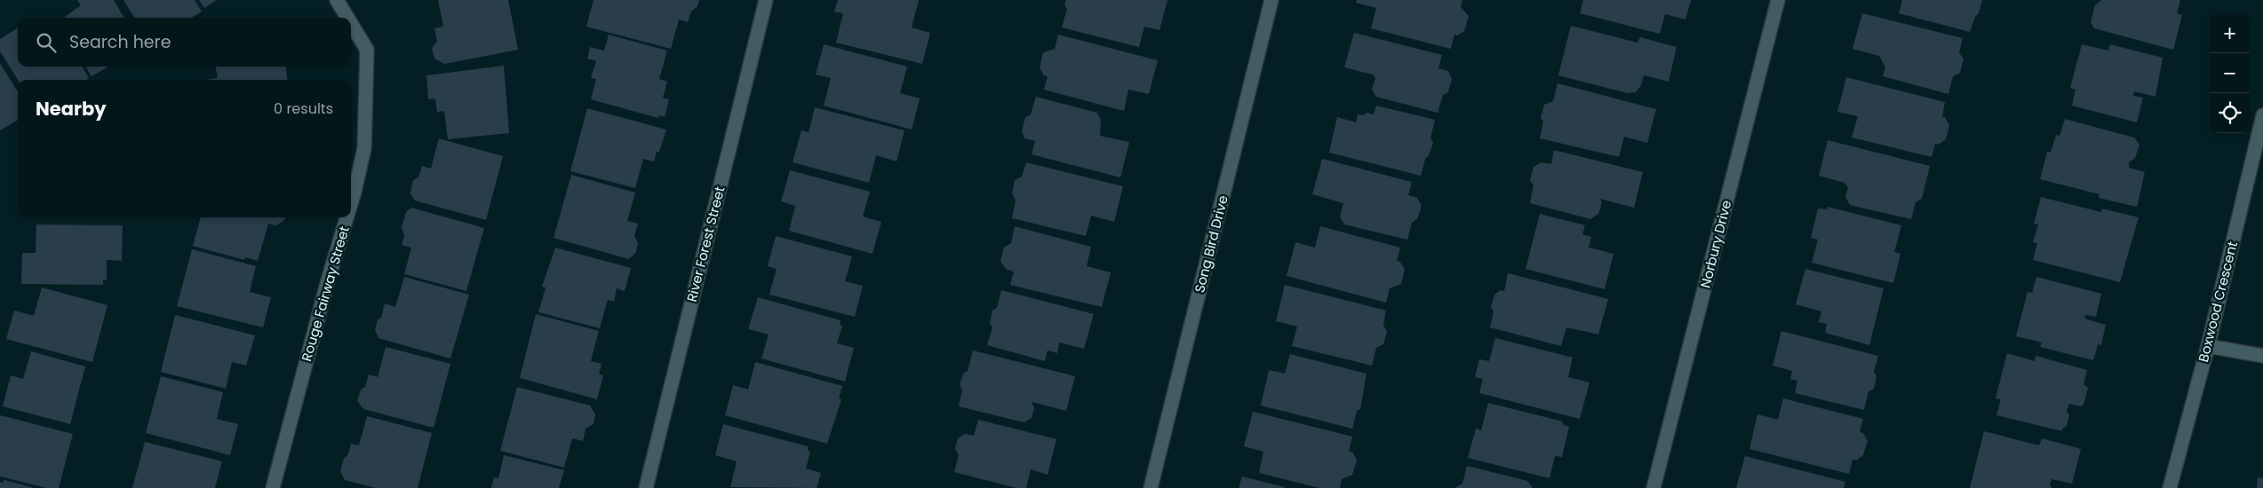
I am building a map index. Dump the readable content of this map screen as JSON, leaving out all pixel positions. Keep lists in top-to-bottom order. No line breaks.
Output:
{"streets":{"street":["River Forest Street","Song Bird Drive","Norbury Drive","Rouge Fairway Street","Boxwood Crescent"]},"page":{"map_buttons":["+","−"],"search":"Search here","heading":["Nearby","0 results"]}}
